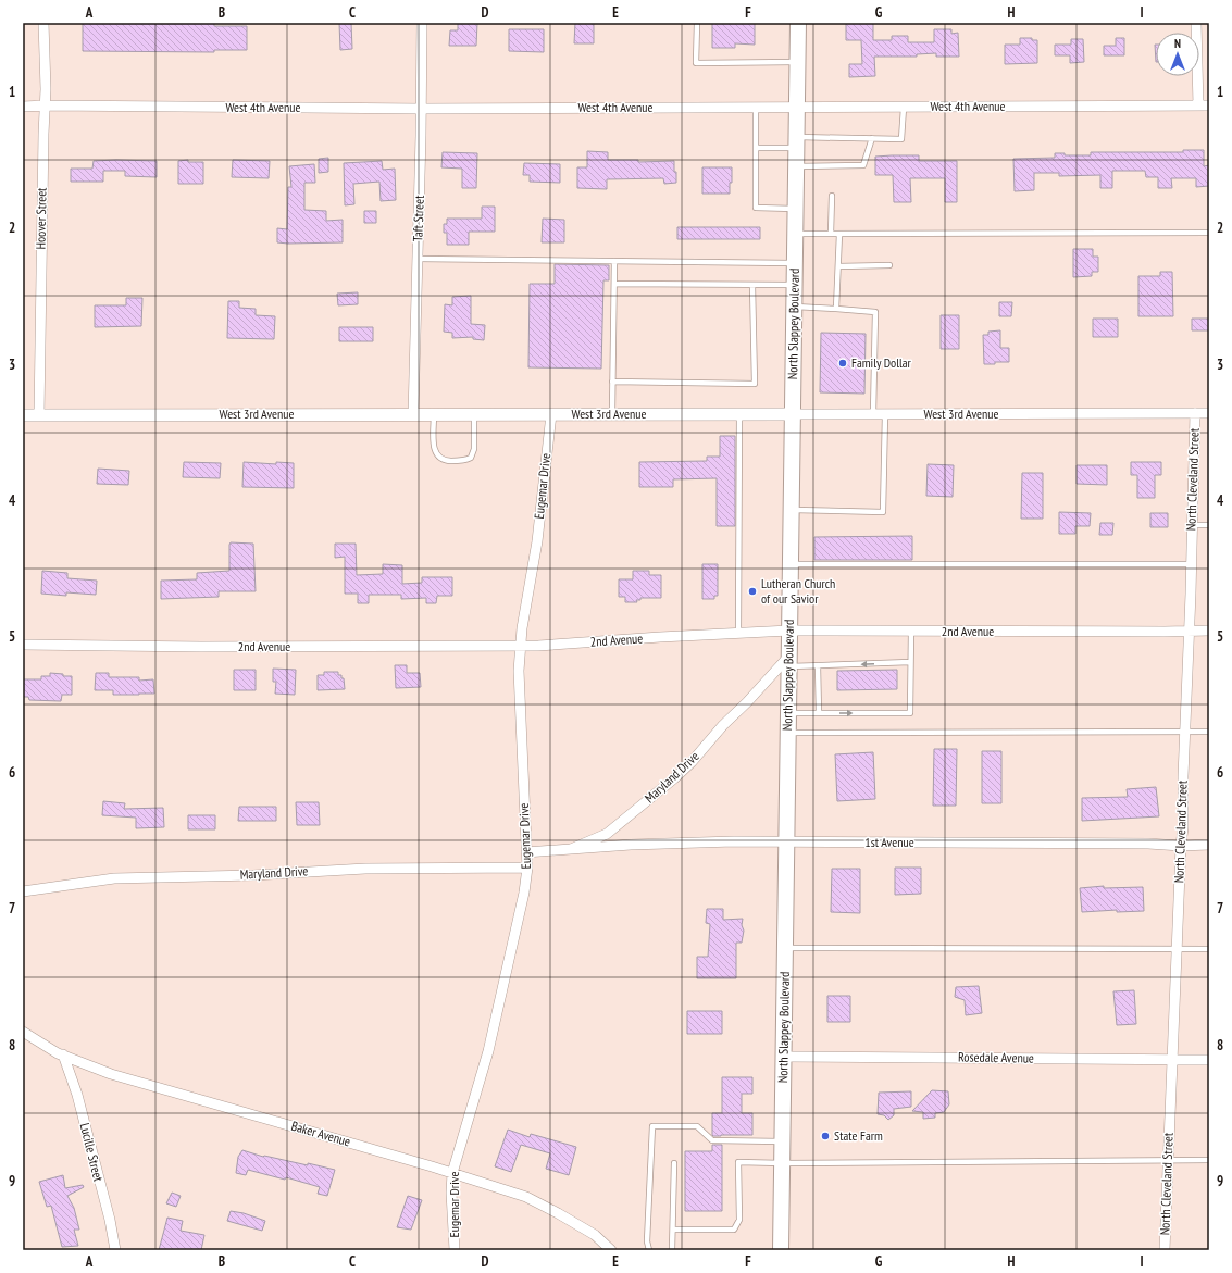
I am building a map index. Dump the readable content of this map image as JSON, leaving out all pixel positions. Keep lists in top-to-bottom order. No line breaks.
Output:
{"streets":{"main road":["North Slappey Boulevard"],"street":["West 4th Avenue","Hoover Street","Taft Street","West 3rd Avenue","North Cleveland Street","Eugemar Drive","2nd Avenue","Maryland Drive","1st Avenue","Rosedale Avenue","Baker Avenue","Lucille Street"]},"crossings":[["West 4th Avenue","Hoover Street"],["West 4th Avenue","Taft Street"],["West 4th Avenue","North Slappey Boulevard"],["Hoover Street","West 3rd Avenue"],["Taft Street","West 3rd Avenue"],["North Slappey Boulevard","West 3rd Avenue"],["North Slappey Boulevard","2nd Avenue"],["North Slappey Boulevard","Maryland Drive"],["North Slappey Boulevard","1st Avenue"],["North Slappey Boulevard","Rosedale Avenue"],["West 3rd Avenue","North Cleveland Street"],["West 3rd Avenue","Eugemar Drive"],["North Cleveland Street","2nd Avenue"],["North Cleveland Street","1st Avenue"],["North Cleveland Street","Rosedale Avenue"],["Eugemar Drive","2nd Avenue"],["Eugemar Drive","Maryland Drive"],["Eugemar Drive","Baker Avenue"],["Maryland Drive","1st Avenue"],["Baker Avenue","Lucille Street"]],"places":["Family Dollar","Lutheran Church of our Savior","State Farm"],"north":"top","grid":{"columns":["A","B","C","D","E","F","G","H","I"],"rows":["1","2","3","4","5","6","7","8","9"]}}
